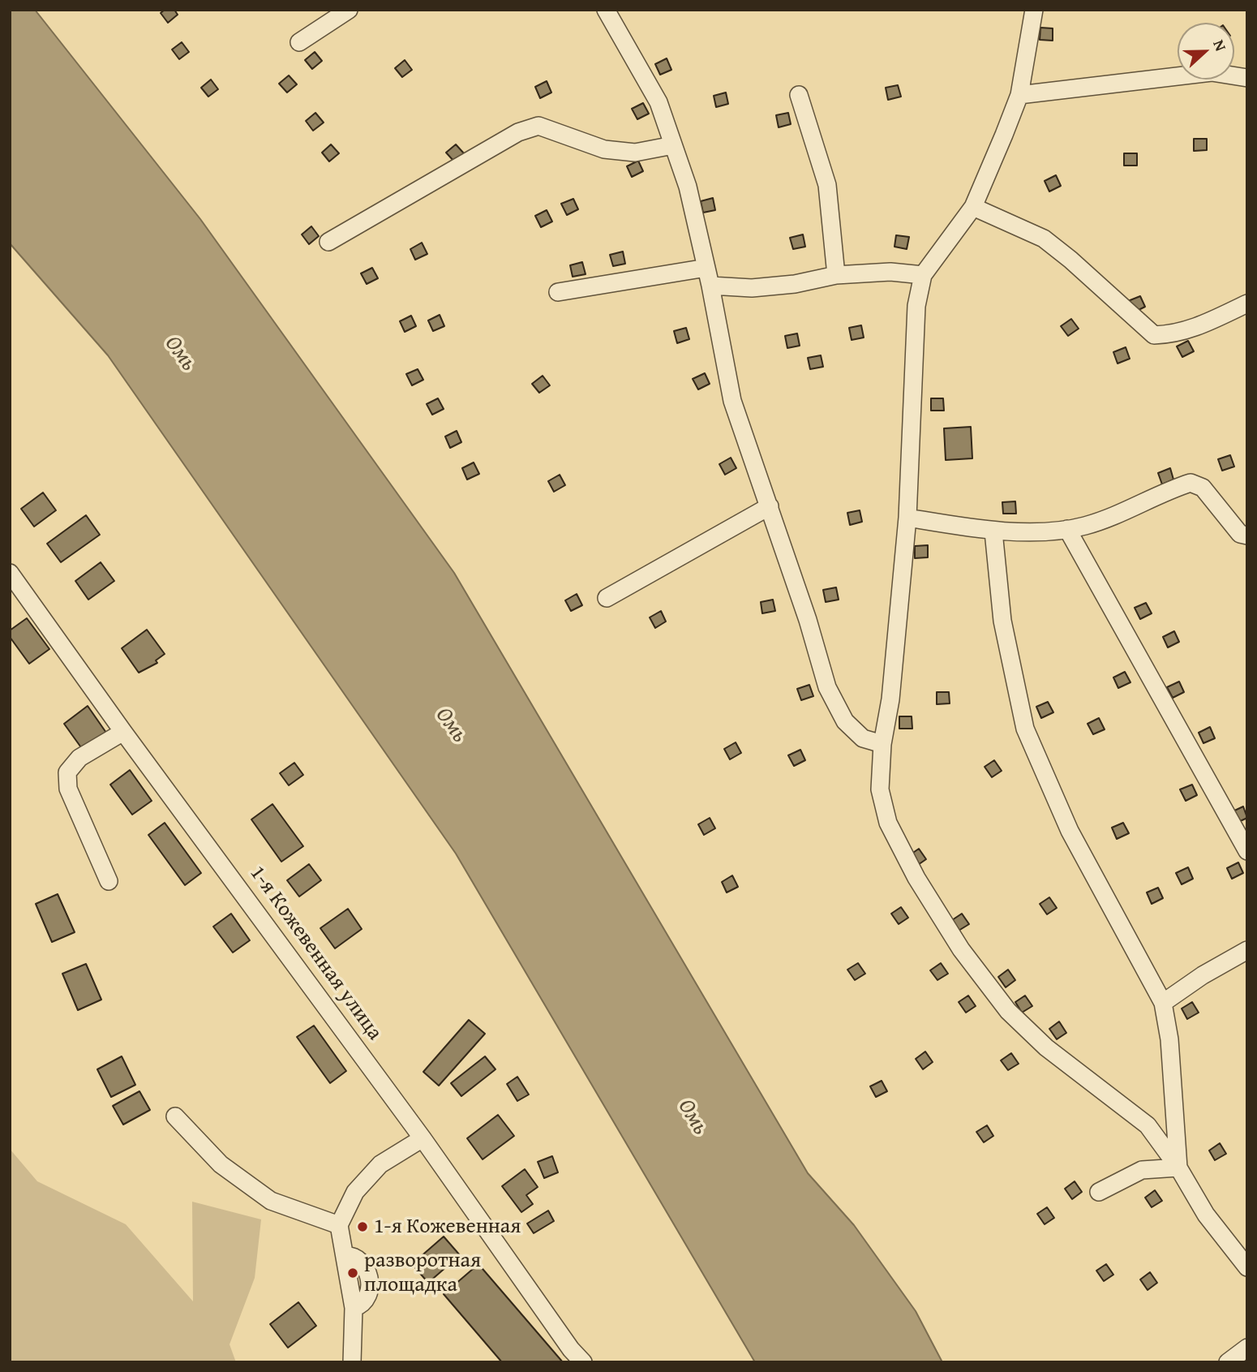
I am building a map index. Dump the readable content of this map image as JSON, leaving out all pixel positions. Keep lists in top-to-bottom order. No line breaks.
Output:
{"streets":{"street":["1-я Кожевенная улица"]},"water":["Омь"],"places":["1-я Кожевенная","разворотная площадка"],"north":"right"}
